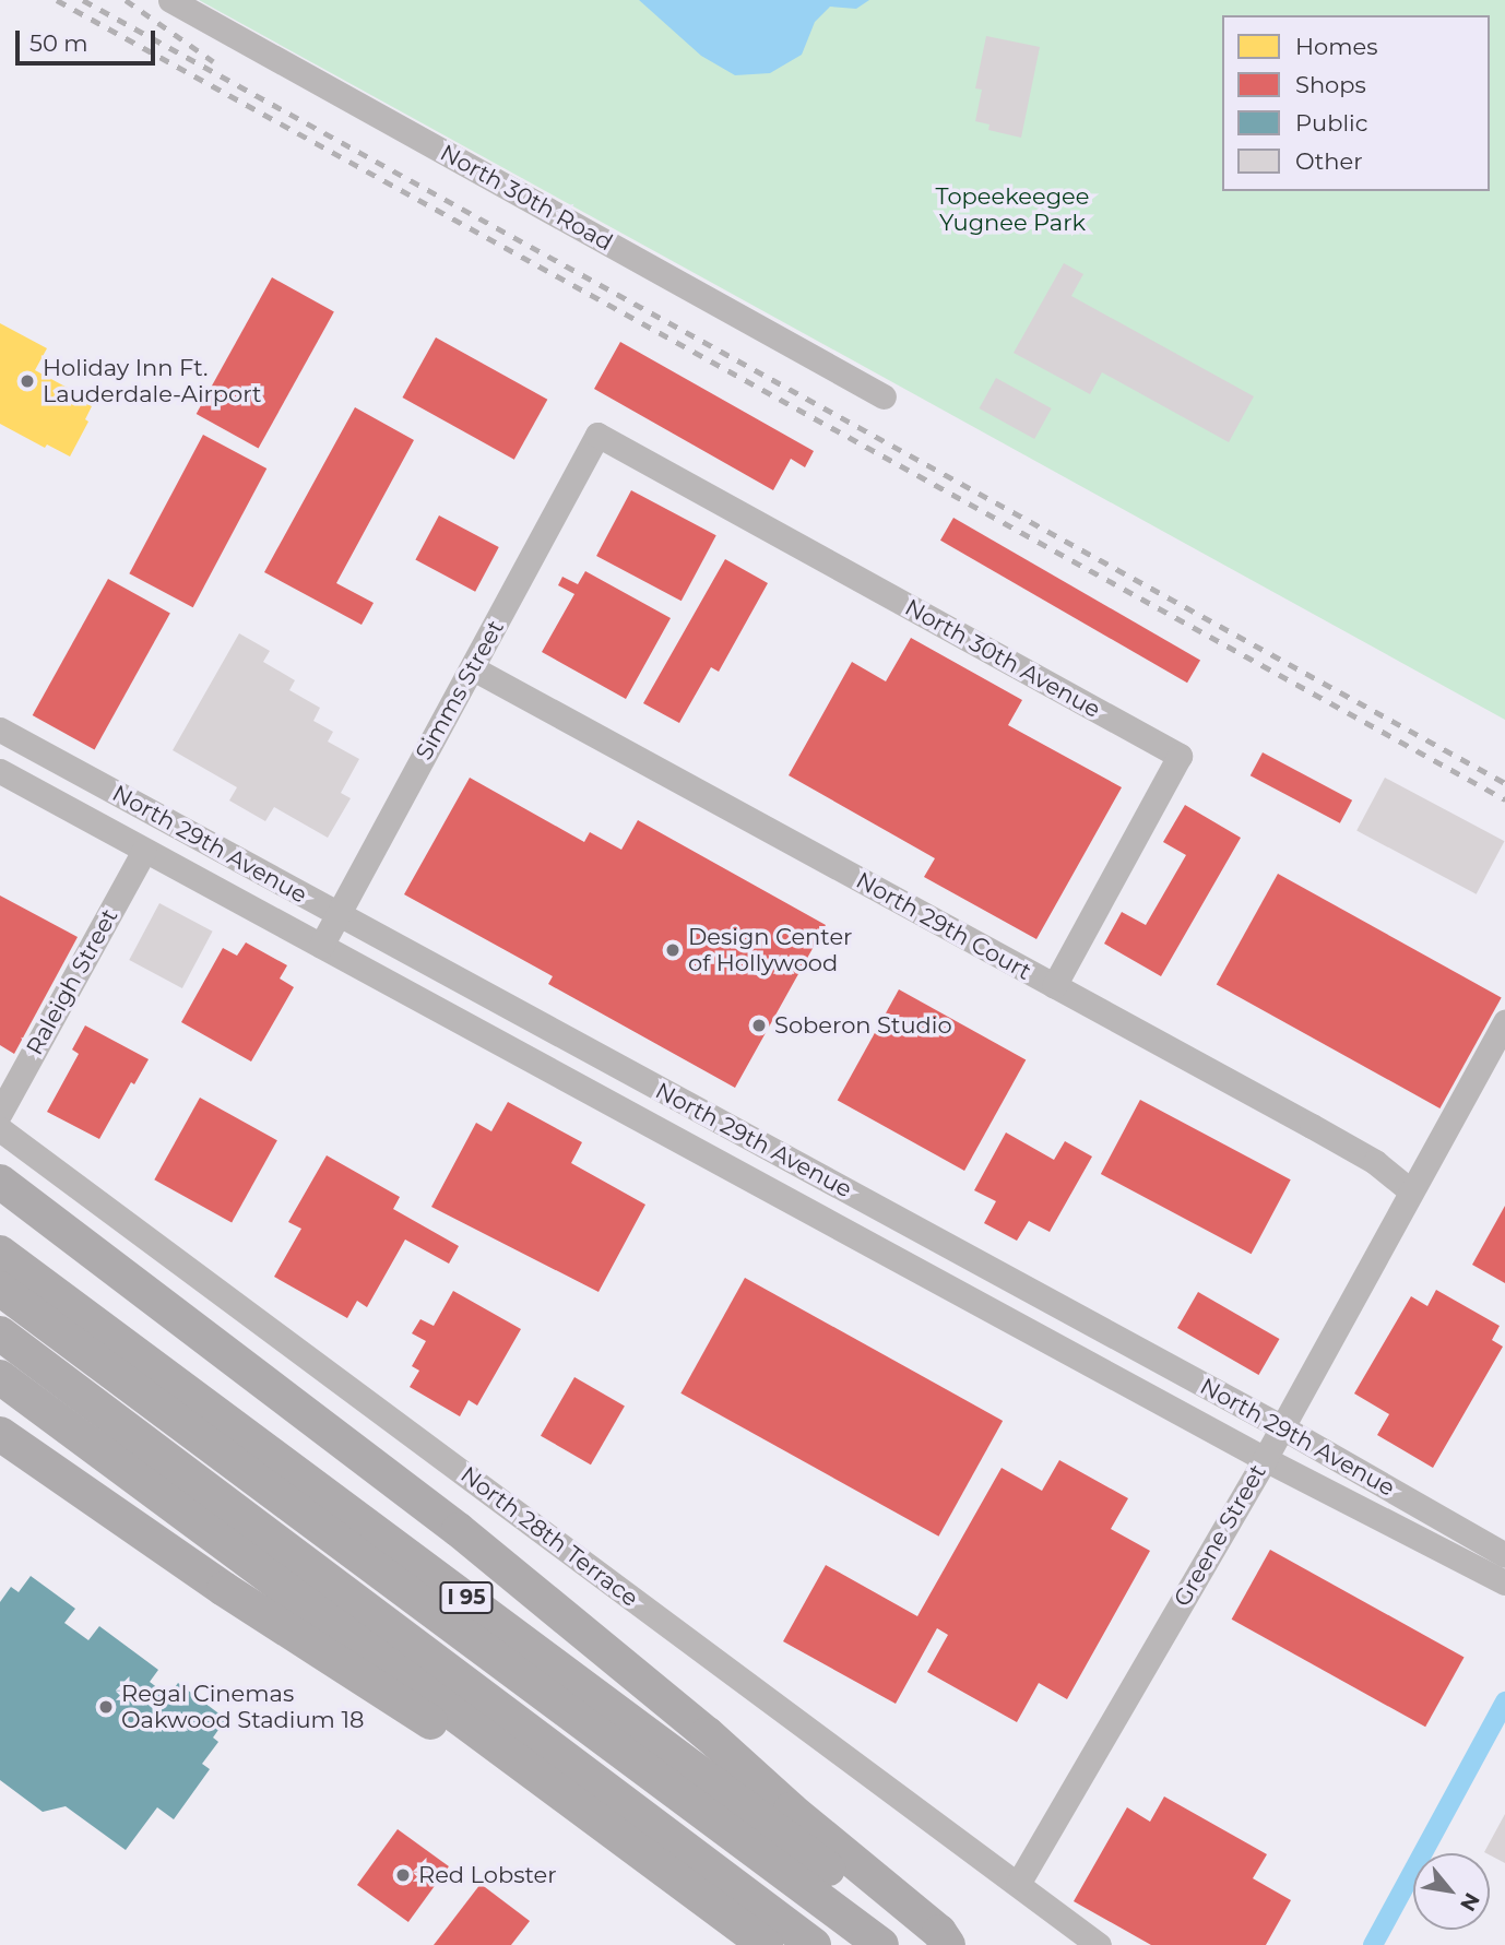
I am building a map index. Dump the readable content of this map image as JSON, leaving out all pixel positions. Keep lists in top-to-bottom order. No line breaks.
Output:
{"streets":{"highway":["I 95"],"street":["North 30th Road","North 30th Avenue","Simms Street","North 29th Avenue","North 29th Court","Raleigh Street","Greene Street","North 28th Terrace"]},"crossings":[["North 30th Avenue","Simms Street"],["North 30th Avenue","North 29th Court"],["Simms Street","North 29th Avenue"],["Simms Street","North 29th Court"],["North 29th Avenue","Raleigh Street"],["North 29th Avenue","Greene Street"],["North 29th Court","Greene Street"],["Greene Street","North 28th Terrace"]],"parks":["Topeekeegee Yugnee Park"],"places":["Holiday Inn Ft. Lauderdale-Airport","Design Center of Hollywood","Soberon Studio","Regal Cinemas Oakwood Stadium 18","Red Lobster"],"legend":["Homes","Shops","Public","Other"],"scale_bar":"50 m","north":"bottom right"}
